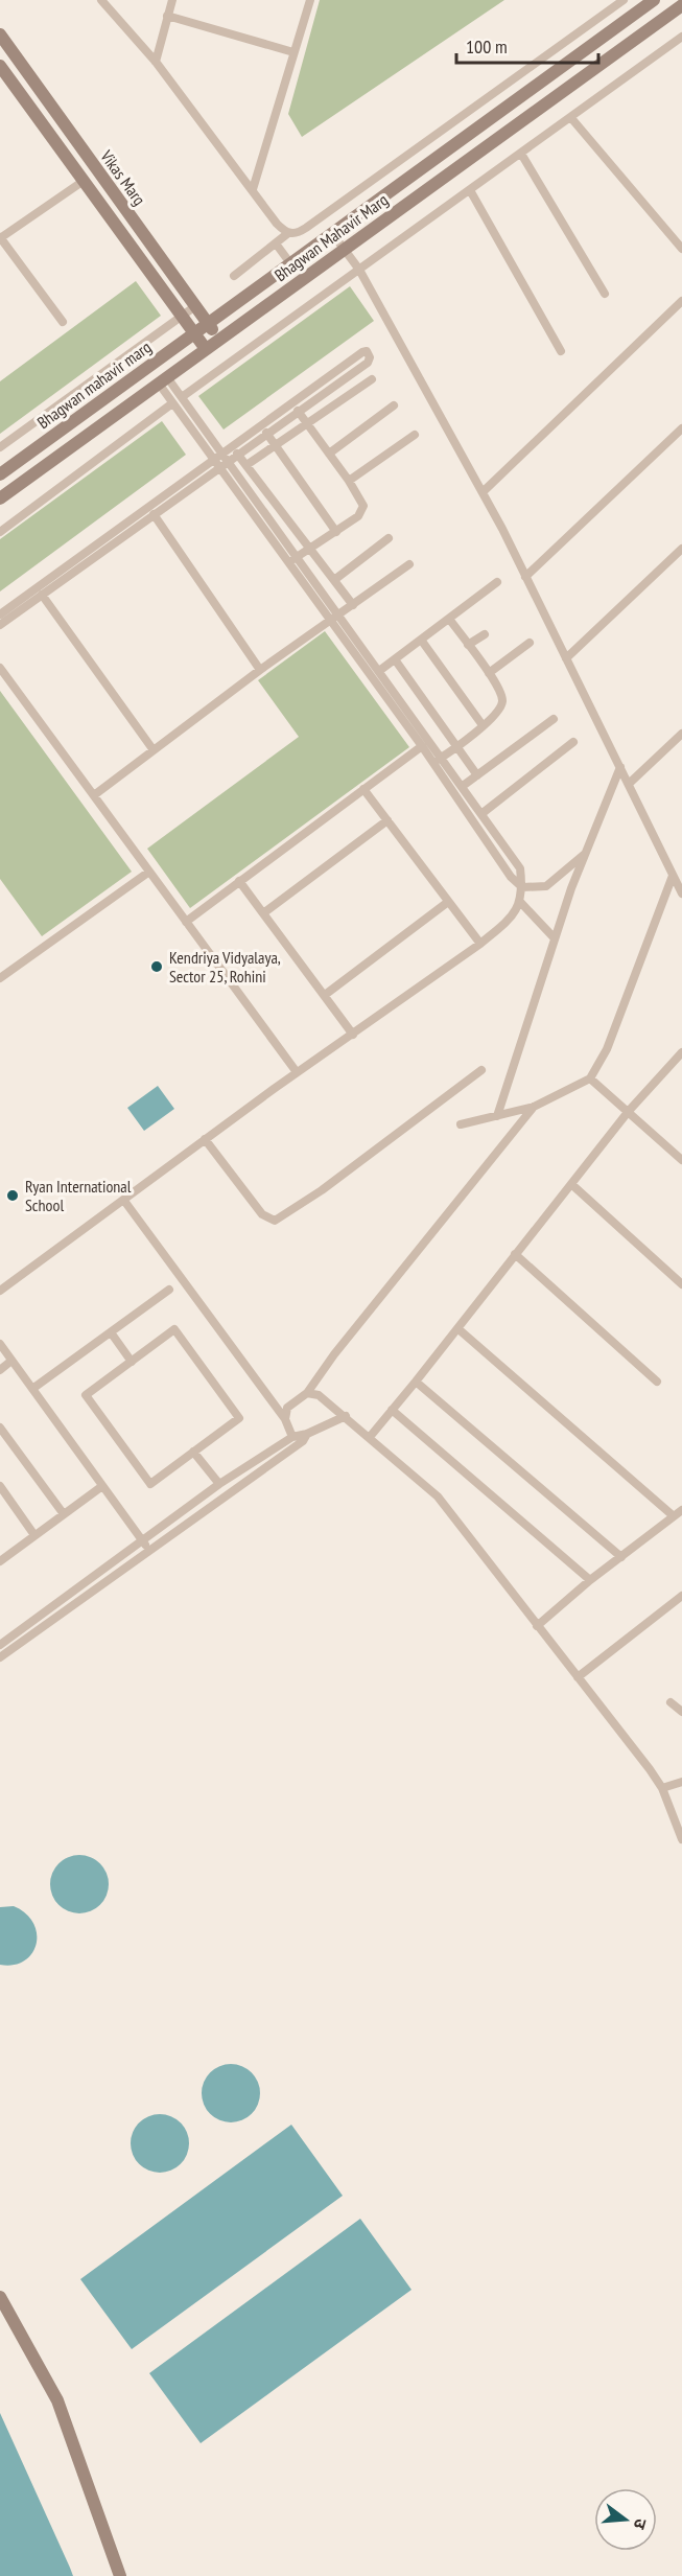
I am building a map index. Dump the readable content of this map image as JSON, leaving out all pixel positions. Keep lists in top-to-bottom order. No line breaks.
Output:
{"streets":{"main road":["Vikas Marg","Bhagwan Mahavir Marg","Bhagwan mahavir marg"]},"crossings":[["Vikas Marg","Bhagwan Mahavir Marg"],["Vikas Marg","Bhagwan mahavir marg"],["Bhagwan Mahavir Marg","Bhagwan mahavir marg"]],"places":["Kendriya Vidyalaya, Sector 25, Rohini","Ryan International School"],"scale_bar":"100 m","north":"right"}
